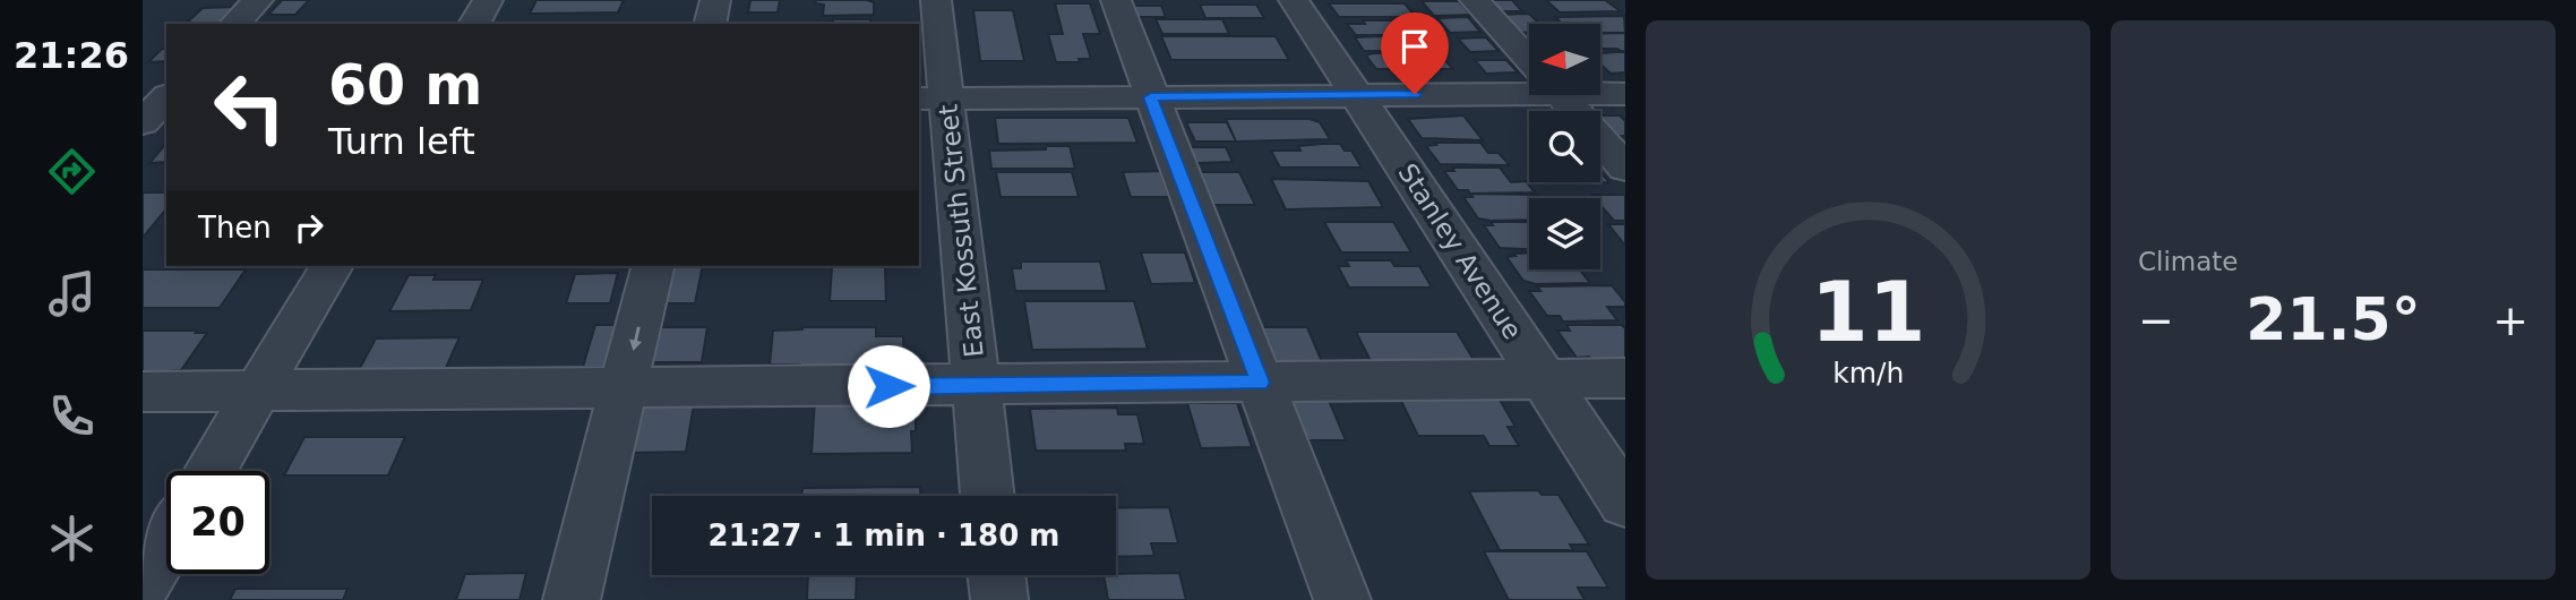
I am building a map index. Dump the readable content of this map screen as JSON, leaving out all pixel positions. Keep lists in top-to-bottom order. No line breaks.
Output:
{"streets":{"street":["East Kossuth Street","Stanley Avenue"]},"north":"left","page":{"tabs":"21:26","tile":"Climate","turn":["60 m","Turn left"],"then":"Then","heat":["−","21.5°","+"],"limit":"20","trip":"21:27 · 1 min · 180 m","gauge":["11","km/h"]}}
